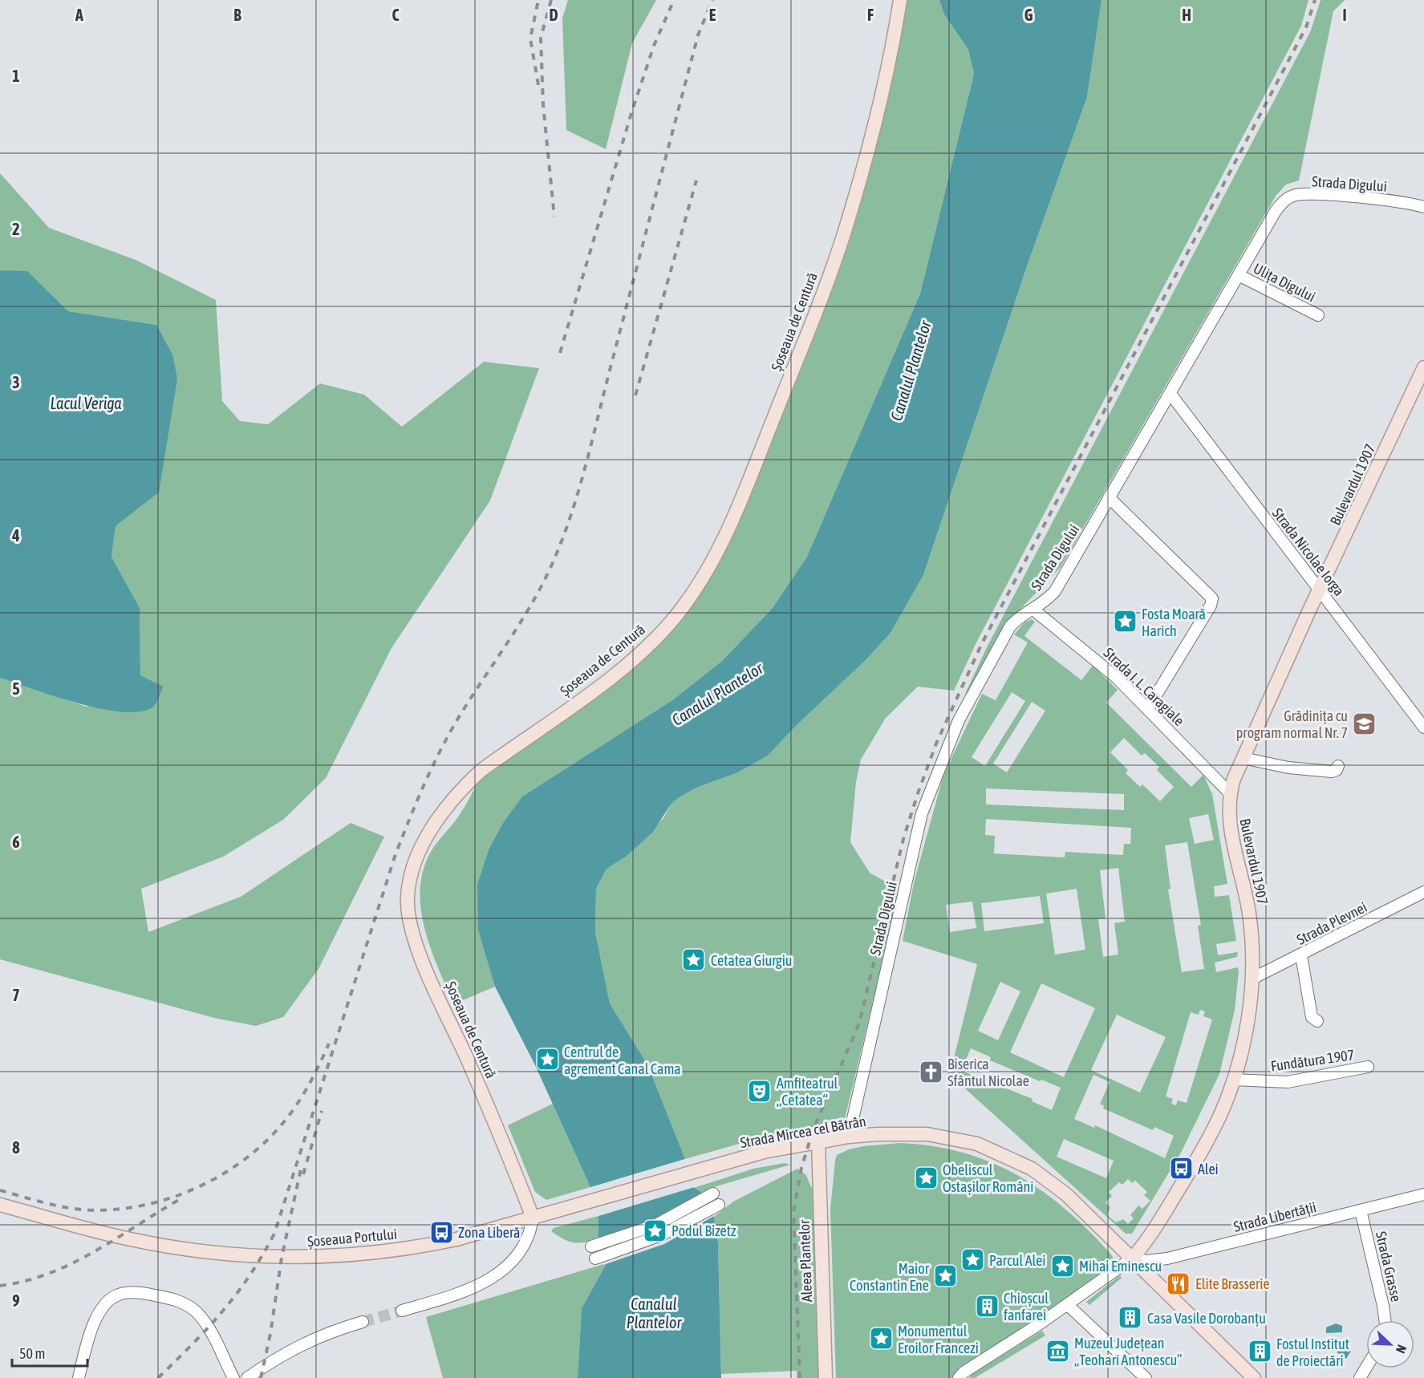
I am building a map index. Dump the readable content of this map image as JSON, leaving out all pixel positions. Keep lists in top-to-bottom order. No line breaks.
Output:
{"streets":{"main road":["Șoseaua de Centură","Bulevardul 1907","Strada Mircea cel Bătrân","Șoseaua Portului","Aleea Plantelor"],"street":["Strada Digului","Ulița Digului","Strada Nicolae Iorga","Strada I. L. Caragiale","Strada Plevnei","Fundătura 1907","Strada Libertății","Strada Grasse"]},"crossings":[["Strada Digului","Ulița Digului"],["Strada Digului","Strada Nicolae Iorga"],["Strada Digului","Strada I. L. Caragiale"],["Strada Digului","Strada Mircea cel Bătrân"],["Șoseaua de Centură","Șoseaua Portului"],["Bulevardul 1907","Strada Nicolae Iorga"],["Bulevardul 1907","Strada I. L. Caragiale"],["Bulevardul 1907","Strada Plevnei"],["Bulevardul 1907","Fundătura 1907"],["Bulevardul 1907","Strada Mircea cel Bătrân"],["Bulevardul 1907","Strada Libertății"],["Strada Mircea cel Bătrân","Strada Libertății"],["Strada Mircea cel Bătrân","Șoseaua Portului"],["Strada Mircea cel Bătrân","Aleea Plantelor"],["Strada Libertății","Strada Grasse"]],"water":["Canalul Plantelor","Lacul Veriga"],"places":{"place":["Fosta Moară Harich","Cetatea Giurgiu","Centrul de agrement Canal Cama","Obeliscul Ostașilor Români","Podul Bizetz","Parcul Alei","Mihai Eminescu","Maior Constantin Ene","Monumentul Eroilor Francezi"],"school or university":["Grădinița cu program normal Nr. 7"],"church":["Biserica Sfântul Nicolae"],"theatre":["Amfiteatrul „Cetatea“"],"bus stop":["Alei","Zona Liberă"],"restaurant":["Elite Brasserie"],"building":["Chioșcul fanfarei","Casa Vasile Dorobanțu","Fostul Institut de Proiectări"],"museum":["Muzeul Județean „Teohari Antonescu”"]},"scale_bar":"50 m","north":"bottom right","grid":{"columns":["A","B","C","D","E","F","G","H","I"],"rows":["1","2","3","4","5","6","7","8","9"]}}
